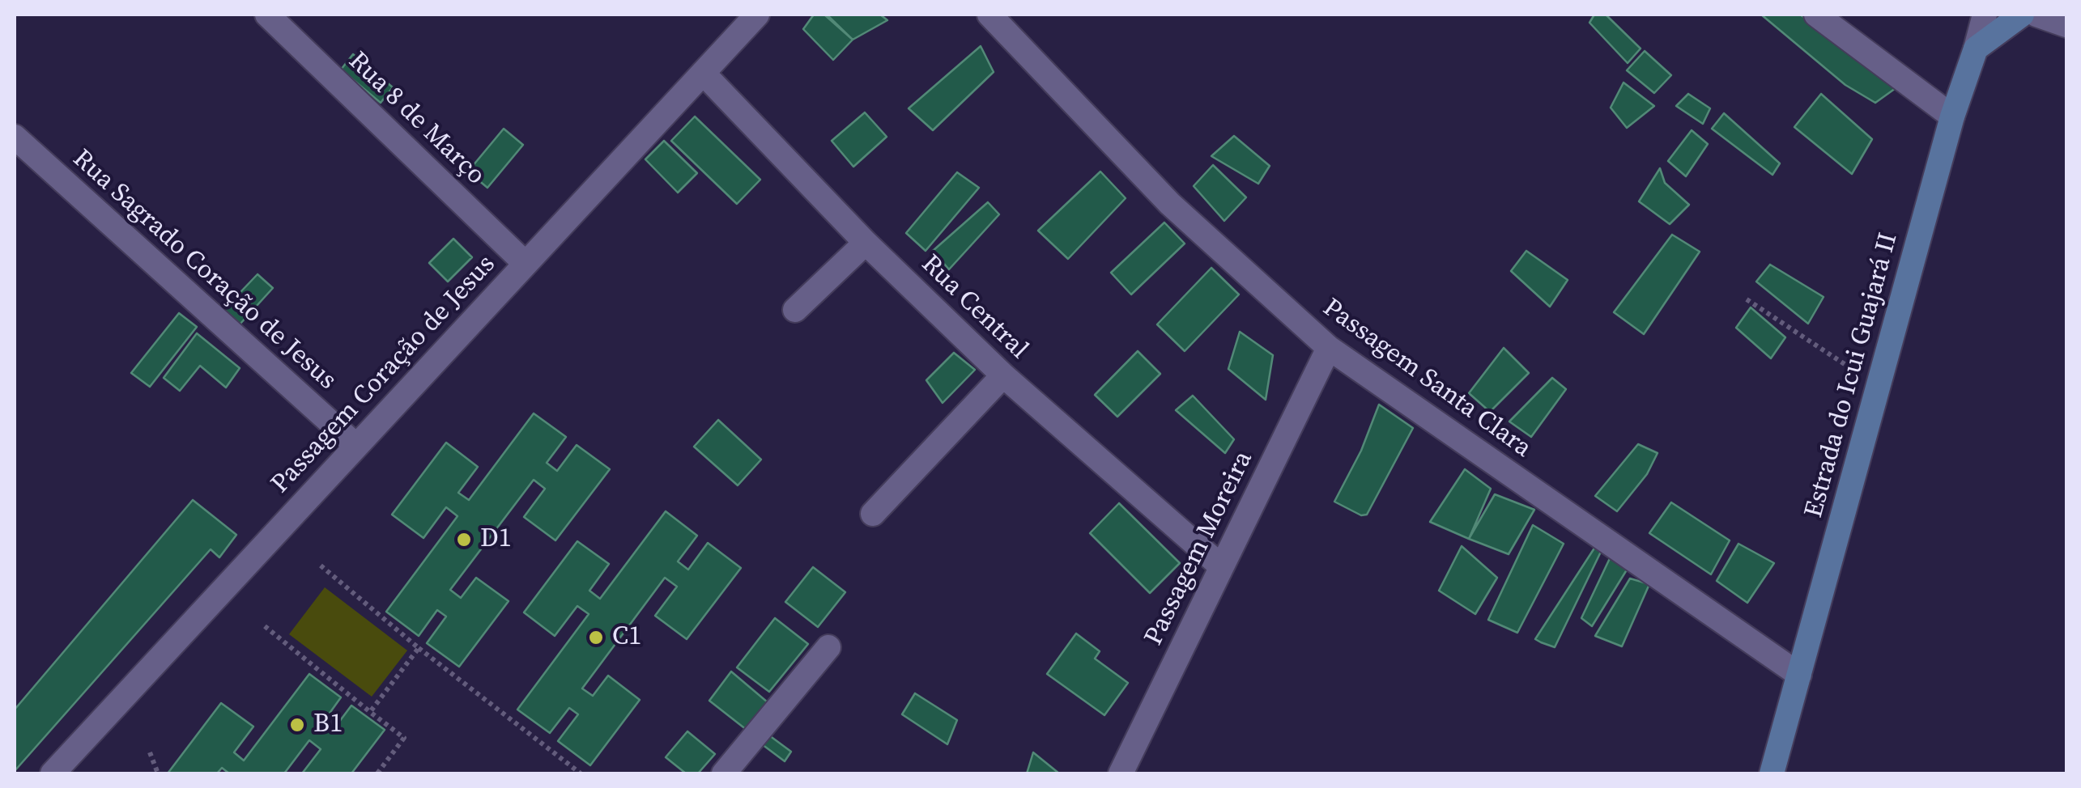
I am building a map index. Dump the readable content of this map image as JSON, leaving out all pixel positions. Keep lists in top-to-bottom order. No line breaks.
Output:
{"streets":{"main road":["Estrada do Icui Guajará II"],"street":["Rua 8 de Março","Rua Sagrado Coração de Jesus","Rua Central","Passagem Coração de Jesus","Passagem Santa Clara","Passagem Moreira"]},"crossings":[["Rua 8 de Março","Passagem Coração de Jesus"],["Rua Sagrado Coração de Jesus","Passagem Coração de Jesus"],["Rua Central","Passagem Coração de Jesus"],["Rua Central","Passagem Moreira"],["Estrada do Icui Guajará II","Passagem Santa Clara"],["Passagem Santa Clara","Passagem Moreira"]],"places":["D1","C1","B1"]}
